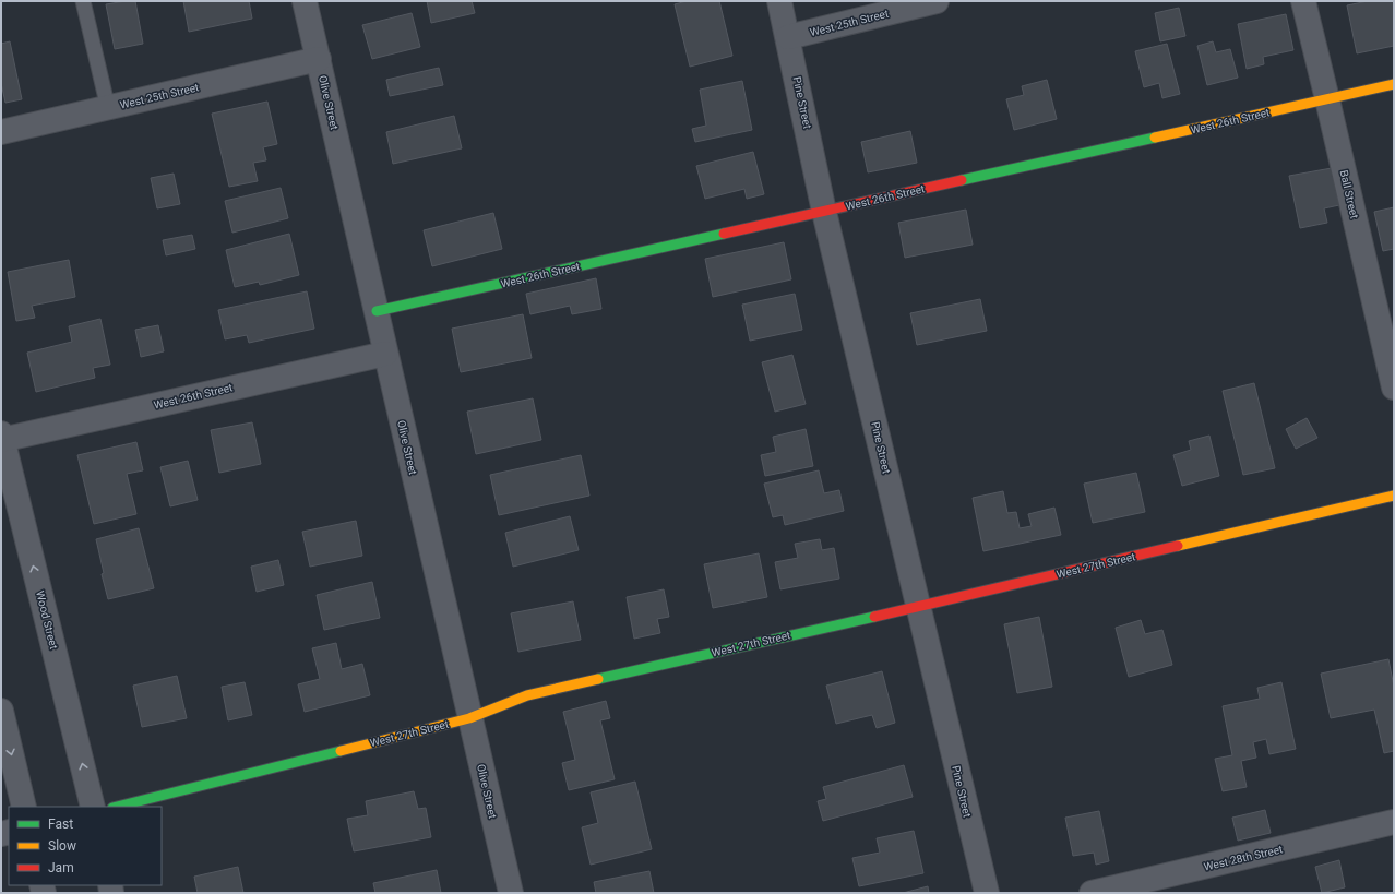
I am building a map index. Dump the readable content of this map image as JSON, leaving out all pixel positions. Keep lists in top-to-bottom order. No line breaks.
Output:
{"streets":{"street":["West 25th Street","Olive Street","Pine Street","West 26th Street","Ball Street","West 27th Street","Wood Street","West 28th Street"]},"crossings":[["West 25th Street","Olive Street"],["West 25th Street","Pine Street"],["Olive Street","West 26th Street"],["Olive Street","West 27th Street"],["Pine Street","West 26th Street"],["Pine Street","West 27th Street"],["West 26th Street","Ball Street"],["West 26th Street","Wood Street"]],"one_way":["Wood Street"],"legend":["Fast","Slow","Jam"]}
